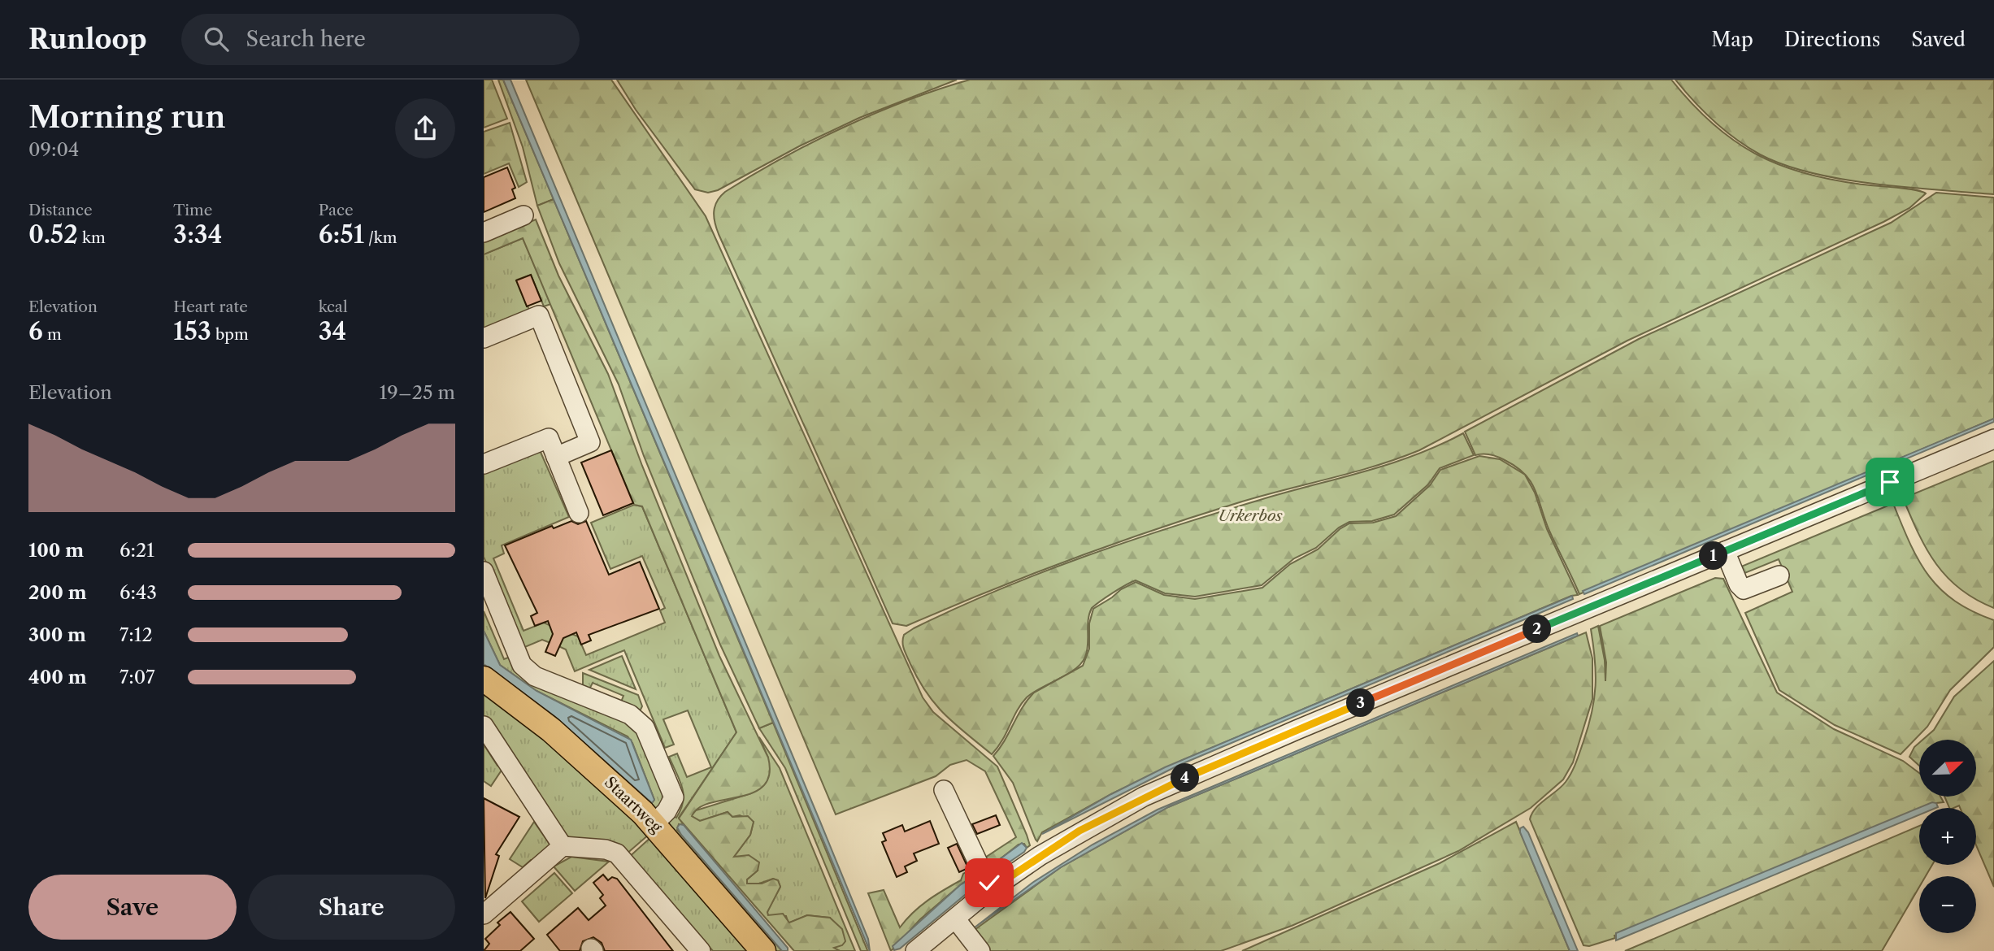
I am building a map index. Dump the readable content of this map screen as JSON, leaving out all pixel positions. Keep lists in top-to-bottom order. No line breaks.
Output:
{"streets":{"main road":["Staartweg"]},"parks":["Urkerbos"],"north":"top right","page":{"header":"Runloop","search":"Search here","nav":["Map","Directions","Saved"],"heading":["Morning run","09:04"],"stats":[["Distance","0.52 km"],["Time","3:34"],["Pace","6:51 /km"],["Elevation","6 m"],["Heart rate","153 bpm"],["kcal","34"]],"chart":["Elevation","19–25 m"],"list":[{"name":"100 m","note":"6:21"},{"name":"200 m","note":"6:43"},{"name":"300 m","note":"7:12"},{"name":"400 m","note":"7:07"}],"pins":["1","2","3","4"],"map_buttons":["+","−"],"buttons":["Save","Share"]}}
